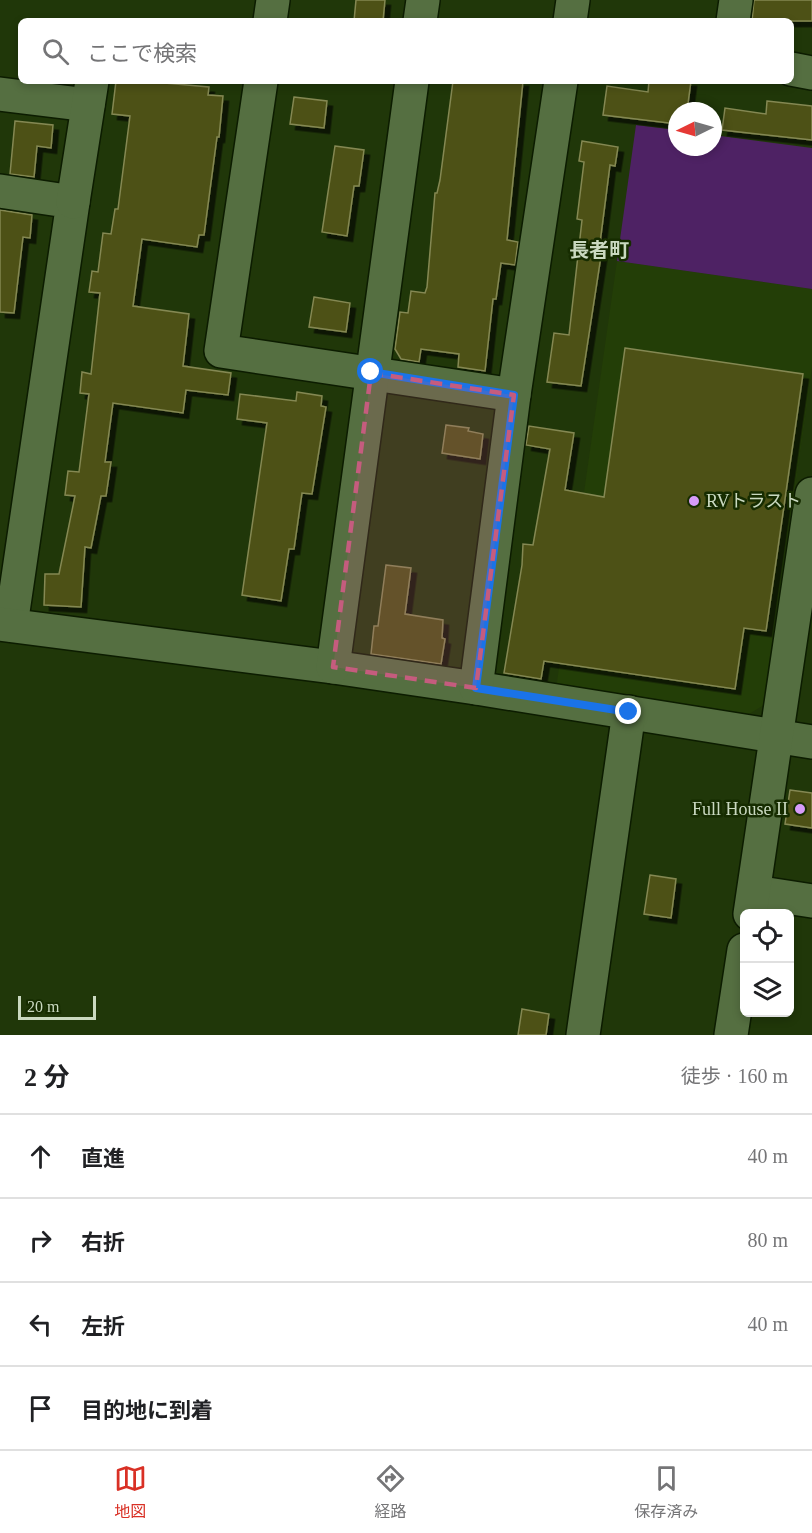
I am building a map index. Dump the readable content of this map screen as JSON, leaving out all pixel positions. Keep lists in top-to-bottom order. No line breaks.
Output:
{"districts":["長者町"],"places":["RVトラスト","Full House II"],"scale_bar":"20 m","north":"left","page":{"search":"ここで検索","scale":"20 m","heading":["2 分","徒歩 · 160 m"],"list":[["直進","40 m"],["右折","80 m"],["左折","40 m"],"目的地に到着"],"nav":["地図","経路","保存済み"]}}
